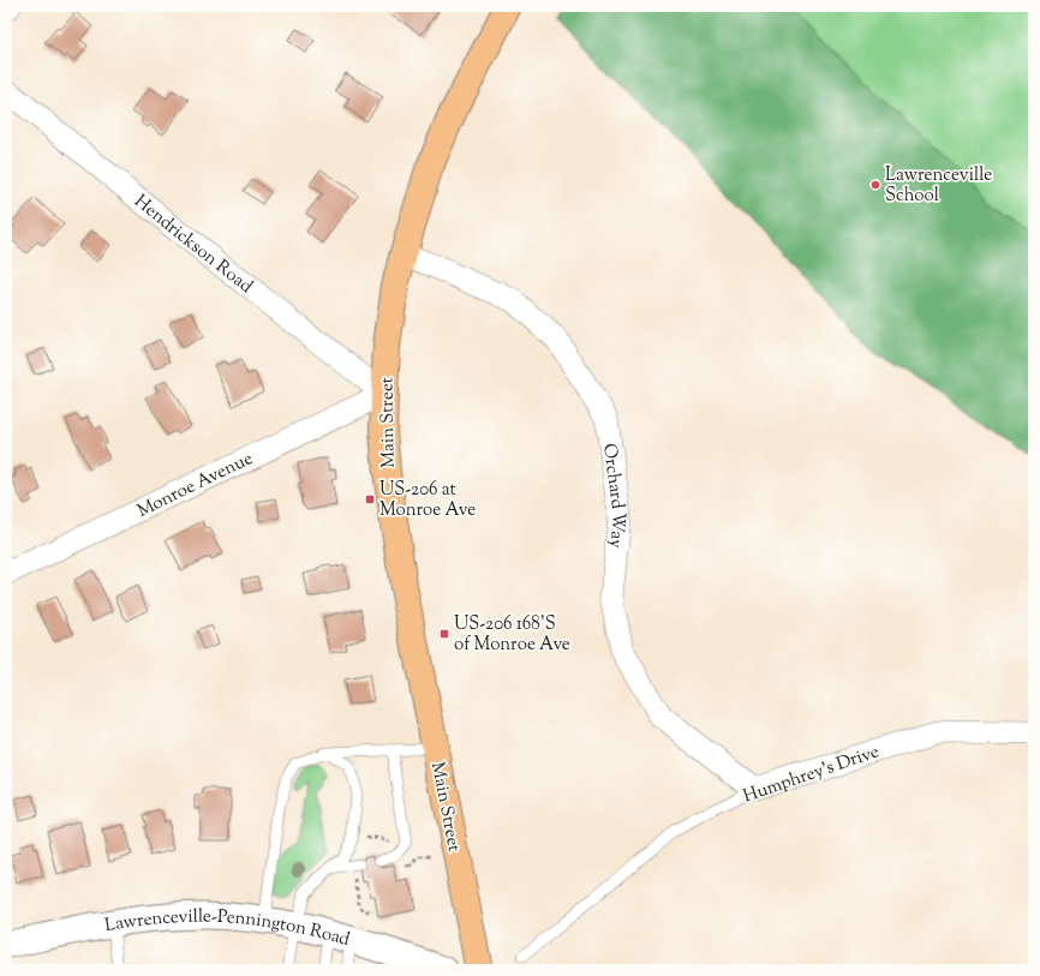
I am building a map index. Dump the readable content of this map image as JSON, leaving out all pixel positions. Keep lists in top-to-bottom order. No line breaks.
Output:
{"streets":{"highway":["Main Street"],"street":["Hendrickson Road","Monroe Avenue","Orchard Way","Humphrey's Drive","Lawrenceville-Pennington Road"]},"crossings":[["Hendrickson Road","Main Street"],["Hendrickson Road","Monroe Avenue"],["Main Street","Monroe Avenue"],["Main Street","Orchard Way"],["Orchard Way","Humphrey's Drive"]],"places":{"other":["Lawrenceville School"],"transit":["US-206 at Monroe Ave","US-206 168'S of Monroe Ave"]}}
